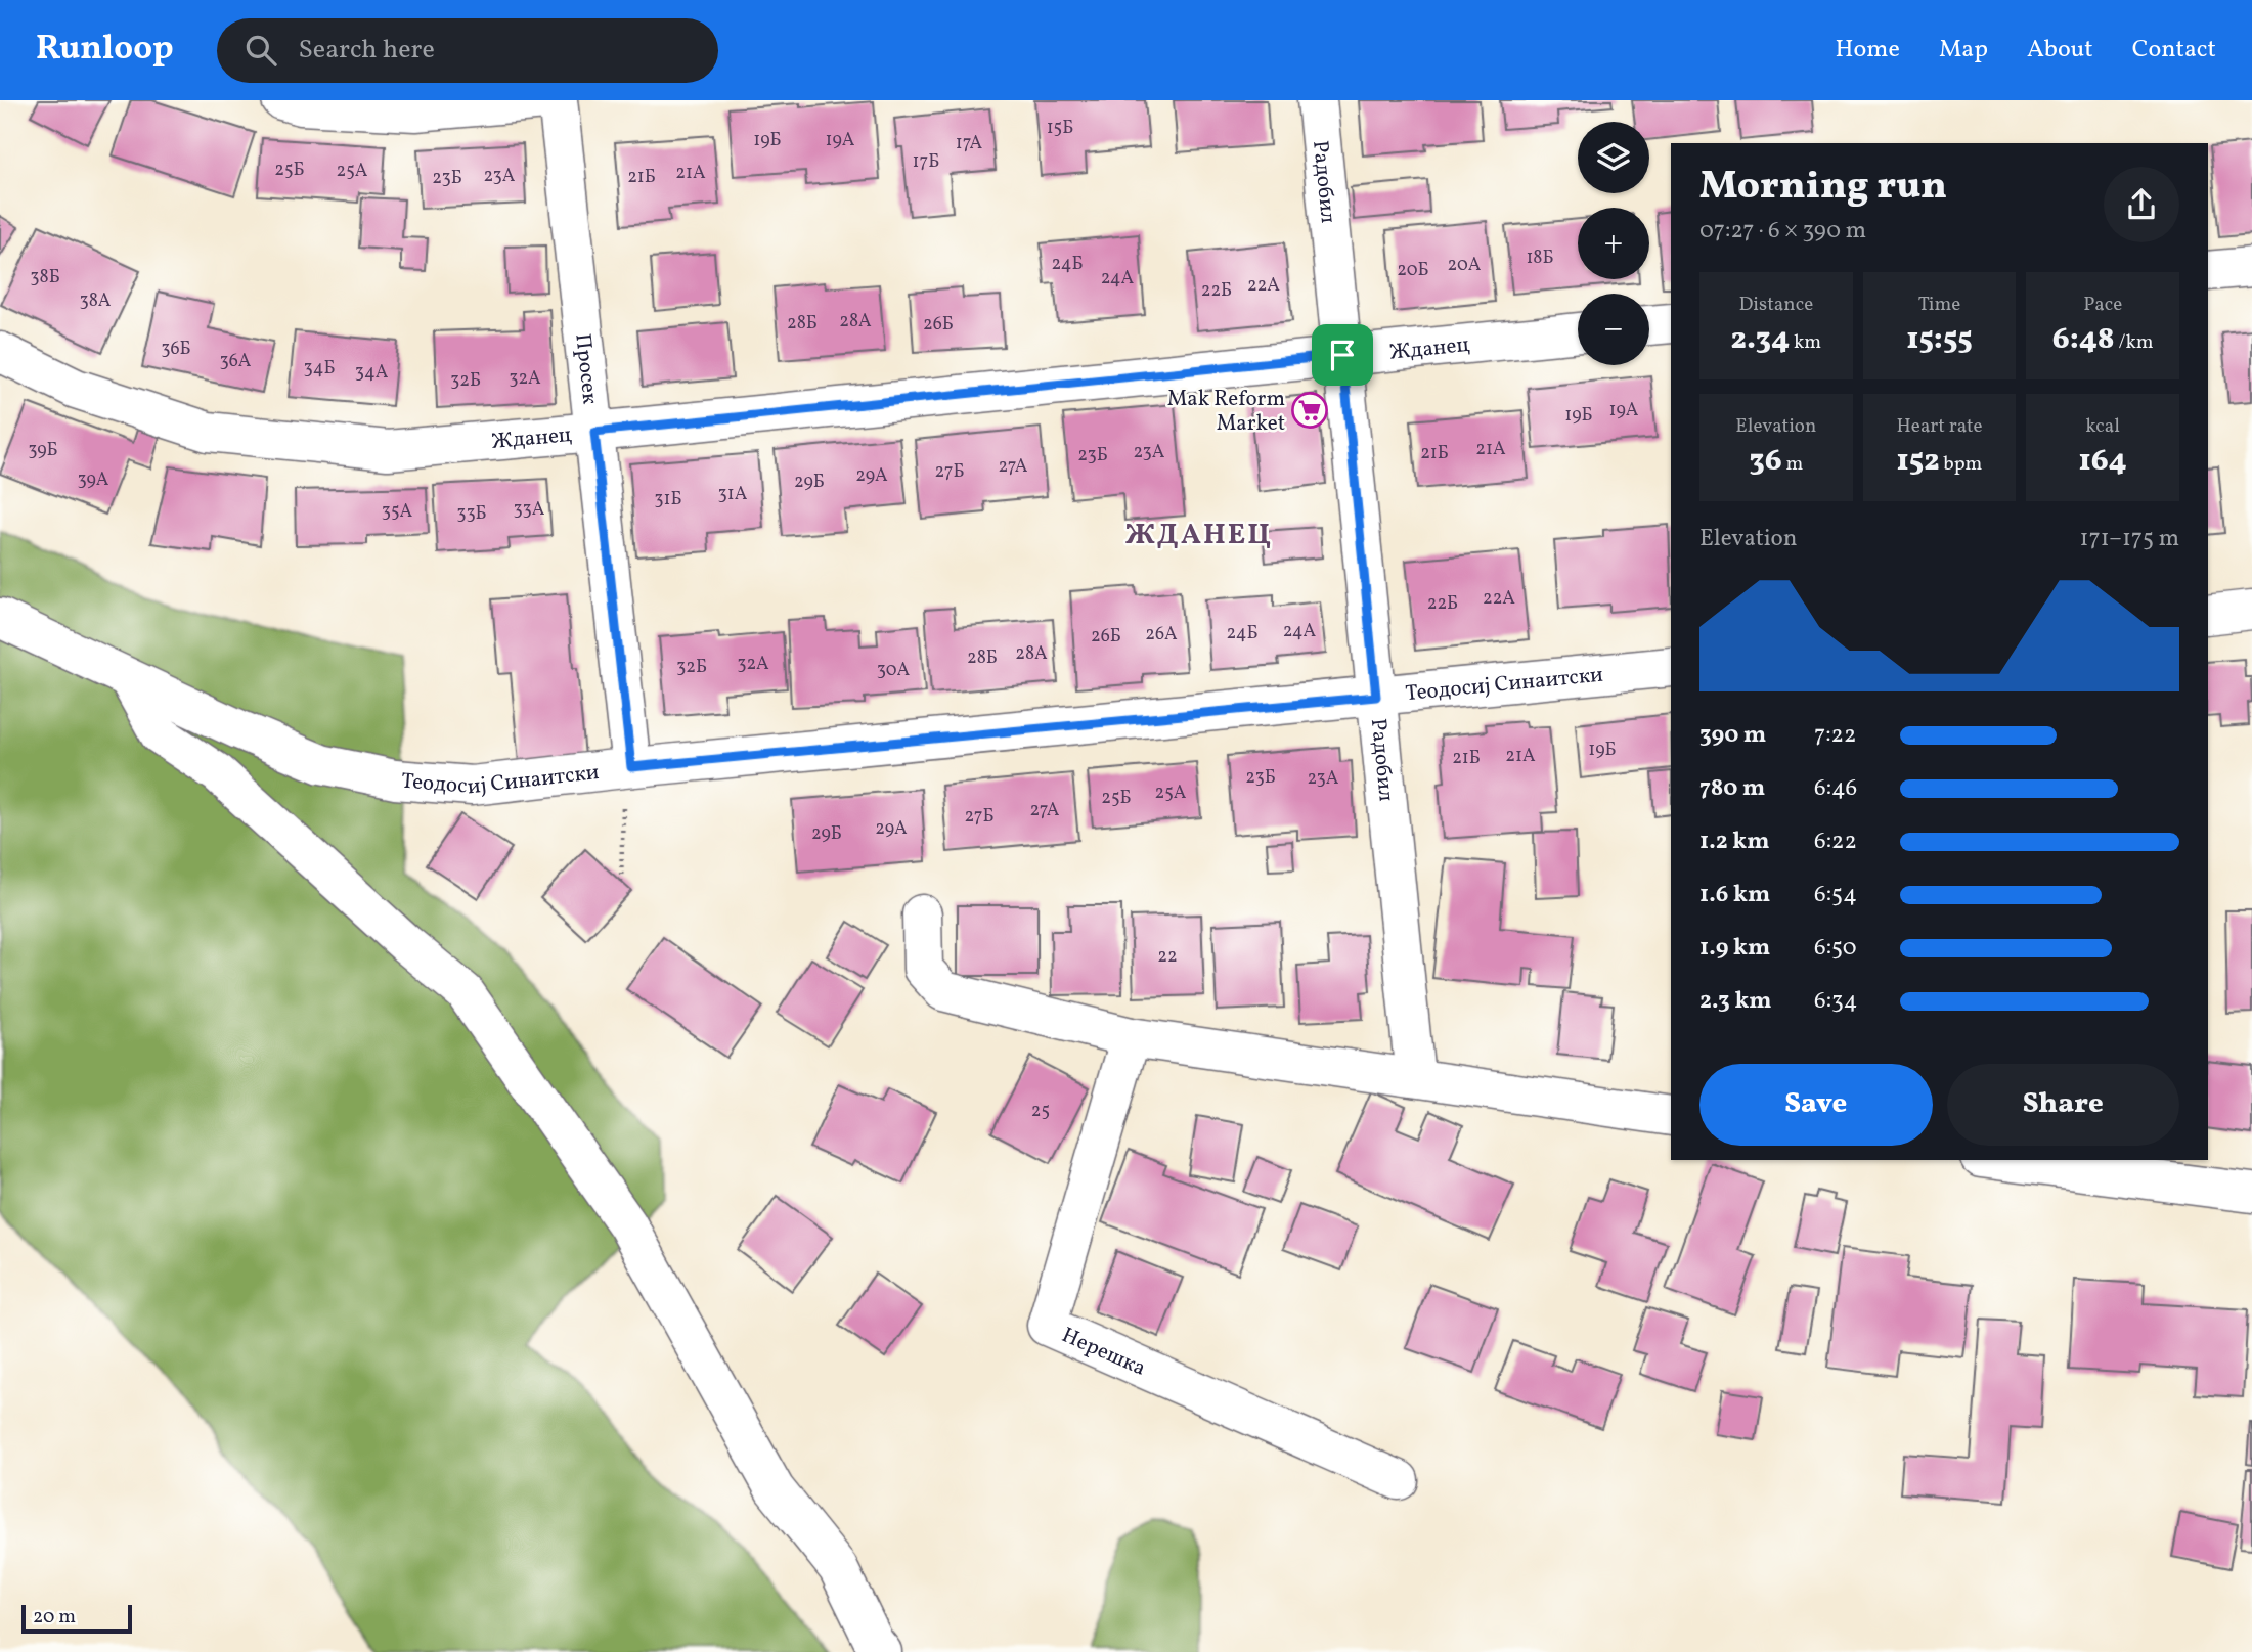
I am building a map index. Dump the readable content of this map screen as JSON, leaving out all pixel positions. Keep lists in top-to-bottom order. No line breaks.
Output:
{"streets":{"street":["Радобил","Жданец","Просек","Теодосиј Синаитски","Нерешка"]},"crossings":[["Радобил","Жданец"],["Радобил","Теодосиј Синаитски"],["Жданец","Просек"],["Просек","Теодосиј Синаитски"]],"districts":["ЖДАНЕЦ"],"places":{"supermarket":["Mak Reform Market"]},"house_numbers":["15Б","19Б","19А","17А","17Б","25Б","25А","21А","23А","21Б","23Б","18Б","24Б","20А","20Б","38Б","24А","22А","22Б","38А","28А","28Б","26Б","36Б","36А","34Б","34А","32А","32Б","19А","19Б","21А","39Б","23А","21Б","23Б","27А","27Б","29А","39А","29Б","31А","31Б","33А","35А","33Б","22А","22Б","24А","24Б","26А","26Б","28А","28Б","32А","32Б","30А","19Б","21А","21Б","23Б","23А","25А","25Б","27А","27Б","29А","29Б","22","25"],"scale_bar":"20 m","page":{"header":"Runloop","search":"Search here","nav":["Home","Map","About","Contact"],"map_buttons":["+","−"],"heading":["Morning run","07:27 · 6 × 390 m"],"stats":[["Distance","2.34 km"],["Time","15:55"],["Pace","6:48 /km"],["Elevation","36 m"],["Heart rate","152 bpm"],["kcal","164"]],"chart":["Elevation","171–175 m"],"list":[{"name":"390 m","note":"7:22"},{"name":"780 m","note":"6:46"},{"name":"1.2 km","note":"6:22"},{"name":"1.6 km","note":"6:54"},{"name":"1.9 km","note":"6:50"},{"name":"2.3 km","note":"6:34"}],"buttons":["Save","Share"],"scale":"20 m"}}
